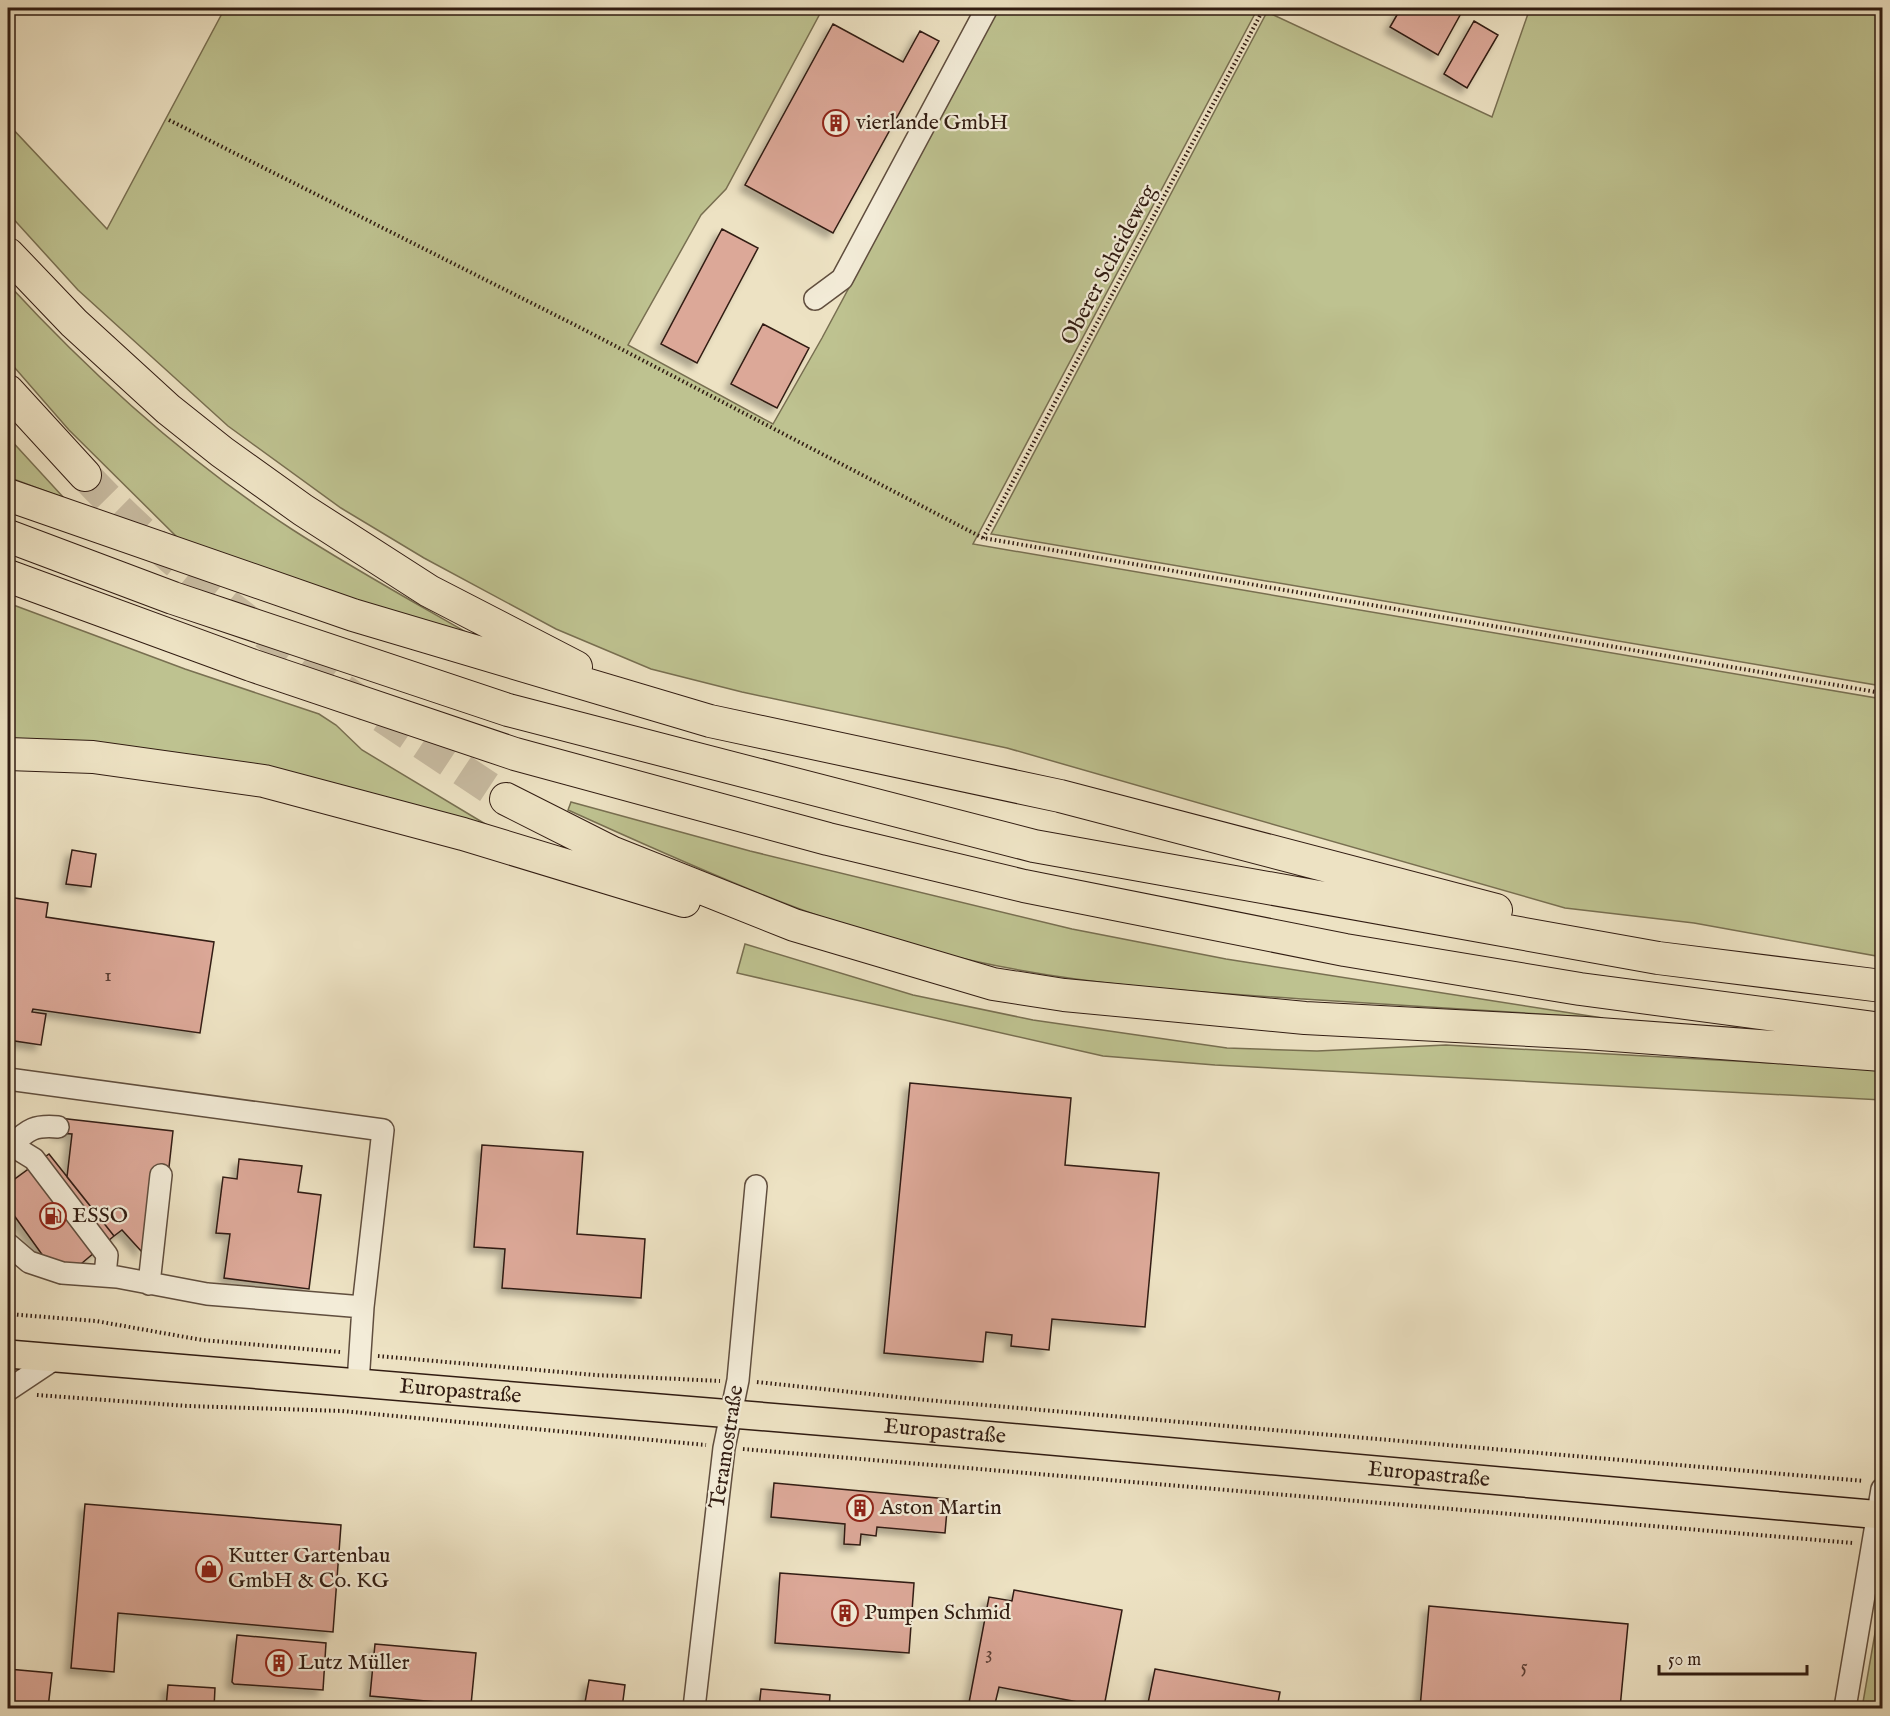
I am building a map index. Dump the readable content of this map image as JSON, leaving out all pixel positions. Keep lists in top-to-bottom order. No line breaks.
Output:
{"streets":{"main road":["Europastraße"],"street":["Teramostraße"],"path":["Oberer Scheideweg"]},"crossings":[["Europastraße","Teramostraße"]],"places":{"building":["vierlande GmbH","Aston Martin","Pumpen Schmid","Lutz Müller"],"fuel station":["ESSO"],"shop":["Kutter Gartenbau GmbH & Co. KG"]},"house_numbers":["1","3","5"],"scale_bar":"50 m"}
